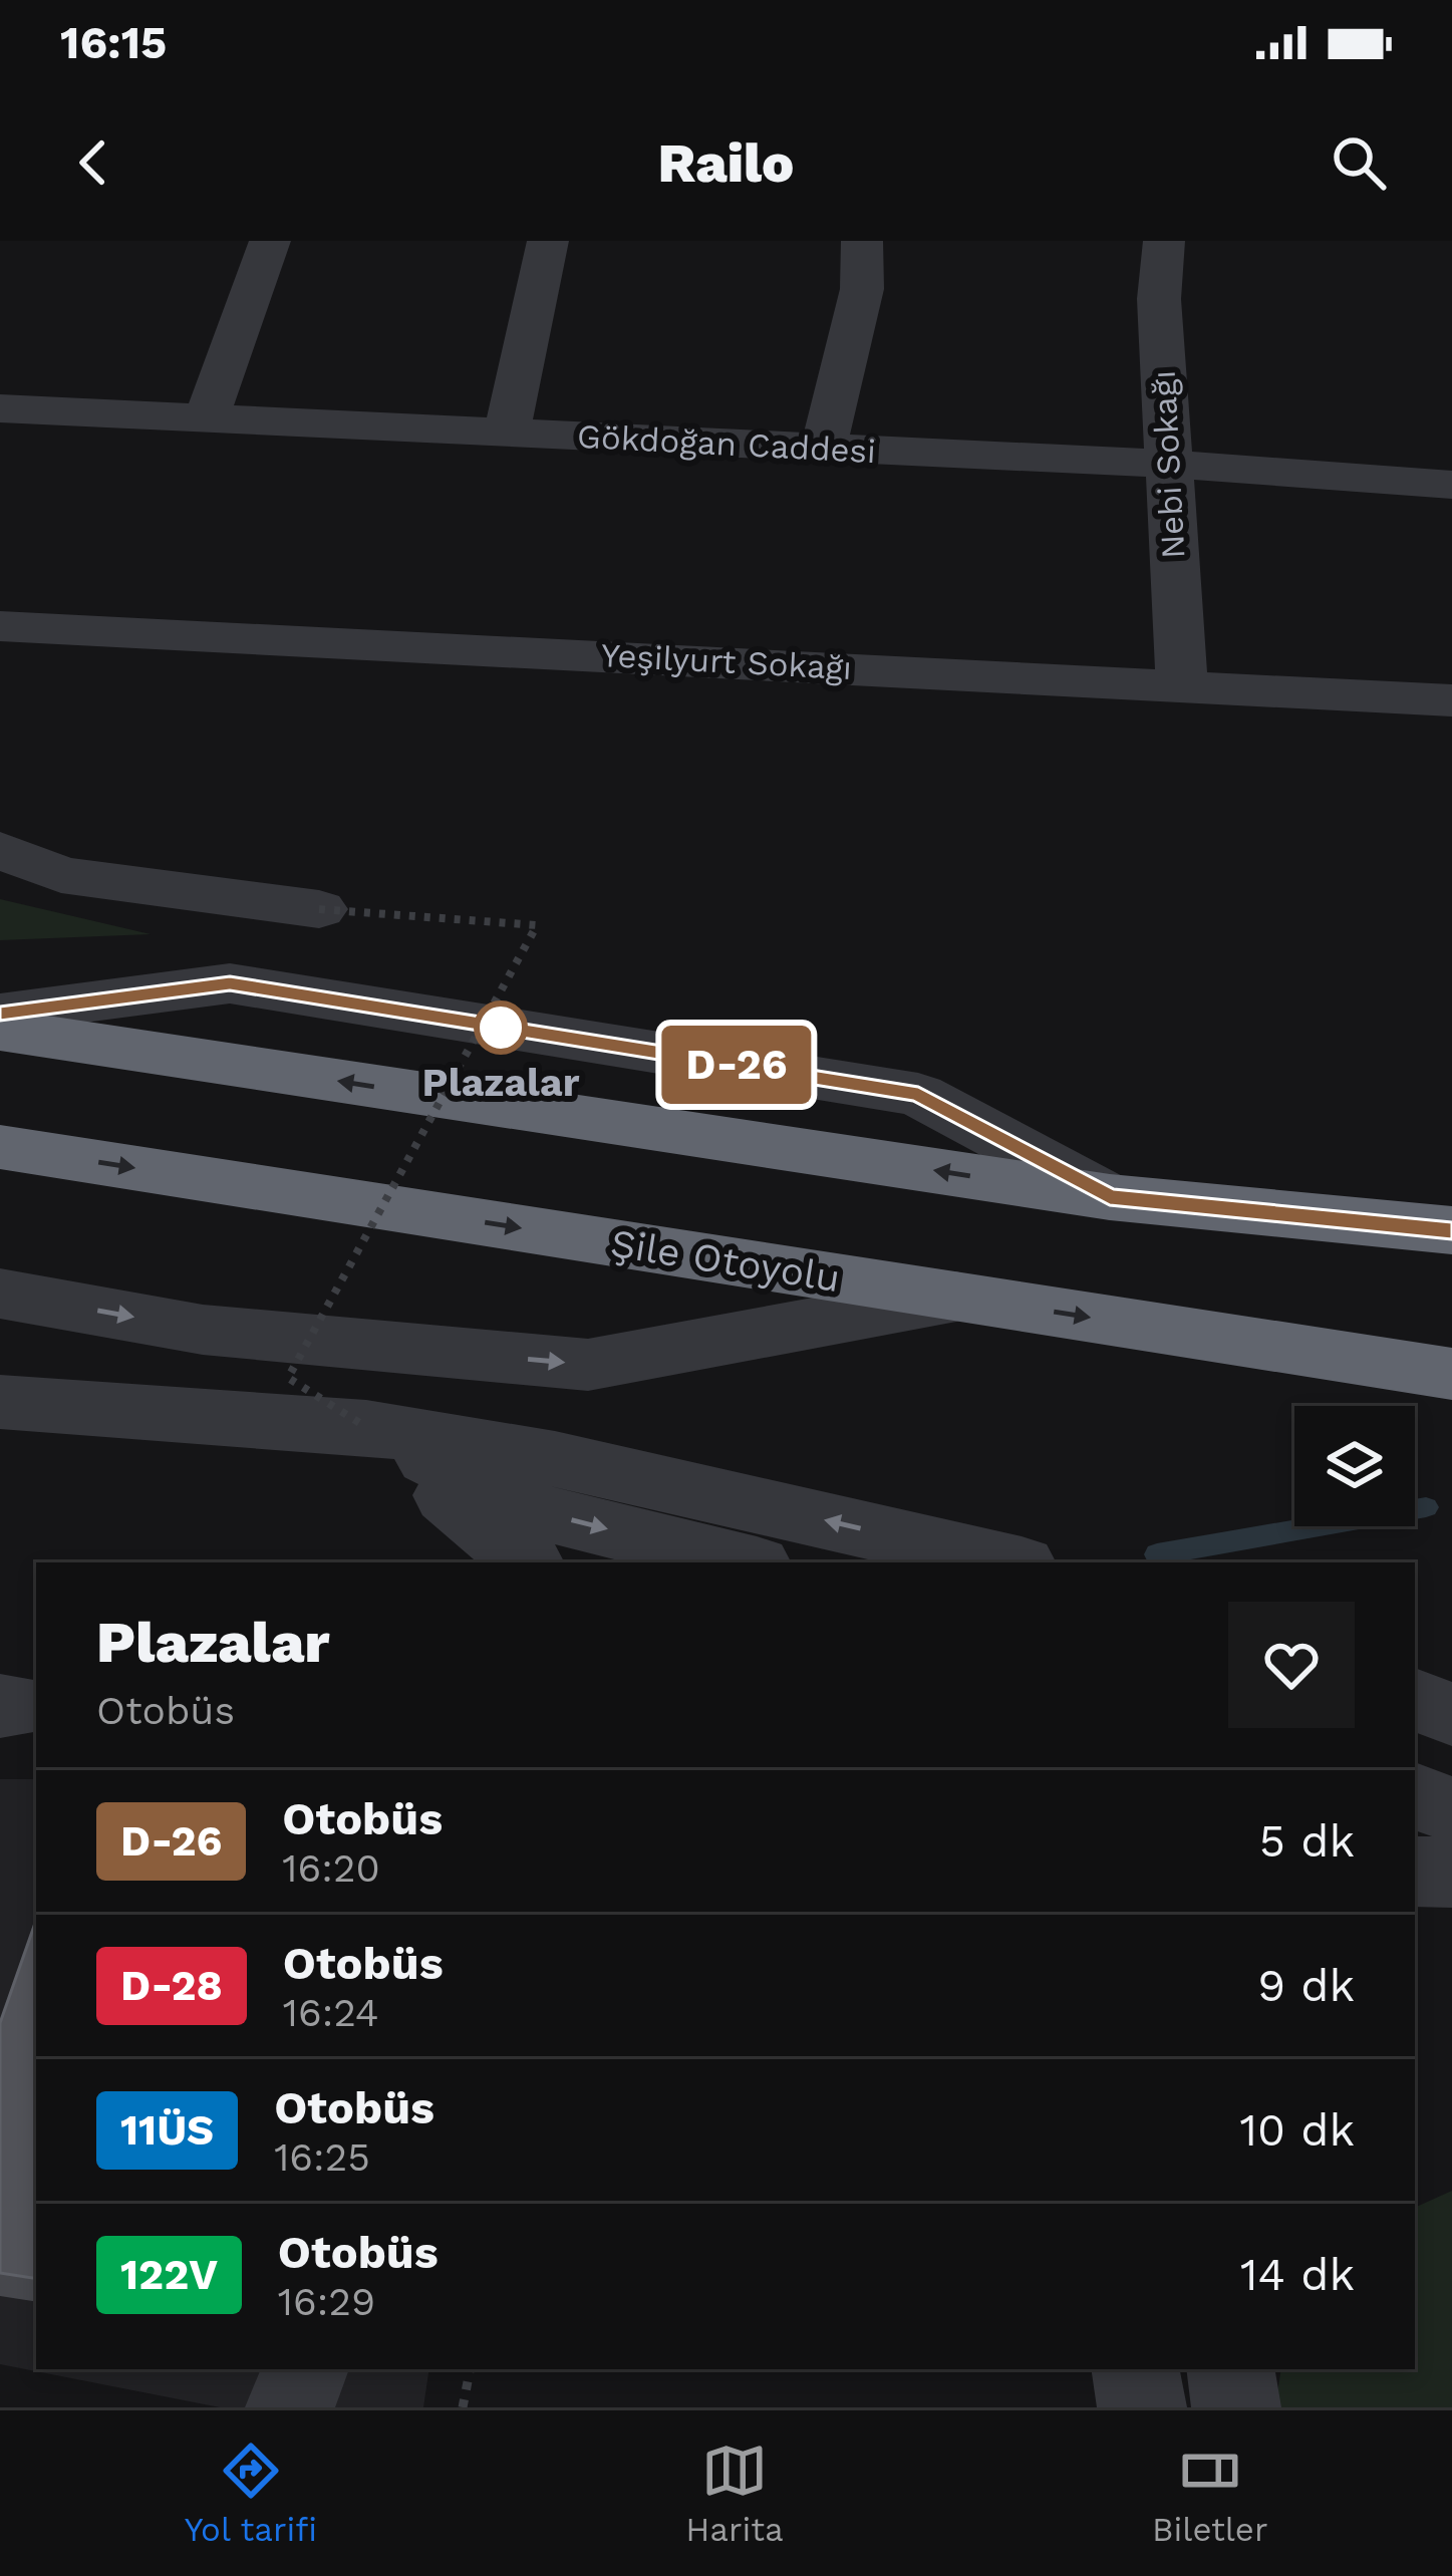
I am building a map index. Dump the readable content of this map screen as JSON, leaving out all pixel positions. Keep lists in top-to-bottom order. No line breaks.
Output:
{"streets":{"highway":["Şile Otoyolu"],"street":["Gökdoğan Caddesi","Nebi Sokağı","Yeşilyurt Sokağı"]},"crossings":[["Gökdoğan Caddesi","Nebi Sokağı"],["Nebi Sokağı","Yeşilyurt Sokağı"]],"places":["Plazalar"],"lines":["bus line D-26"],"page":{"status":"16:15","header":"Railo","on_map":"D-26","heading":["Plazalar","Otobüs"],"list":[{"mark":"D-26","name":"Otobüs","note":"16:20","value":"5 dk"},{"mark":"D-28","name":"Otobüs","note":"16:24","value":"9 dk"},{"mark":"11ÜS","name":"Otobüs","note":"16:25","value":"10 dk"},{"mark":"122V","name":"Otobüs","note":"16:29","value":"14 dk"}],"tabs":["Yol tarifi","Harita","Biletler"]}}
